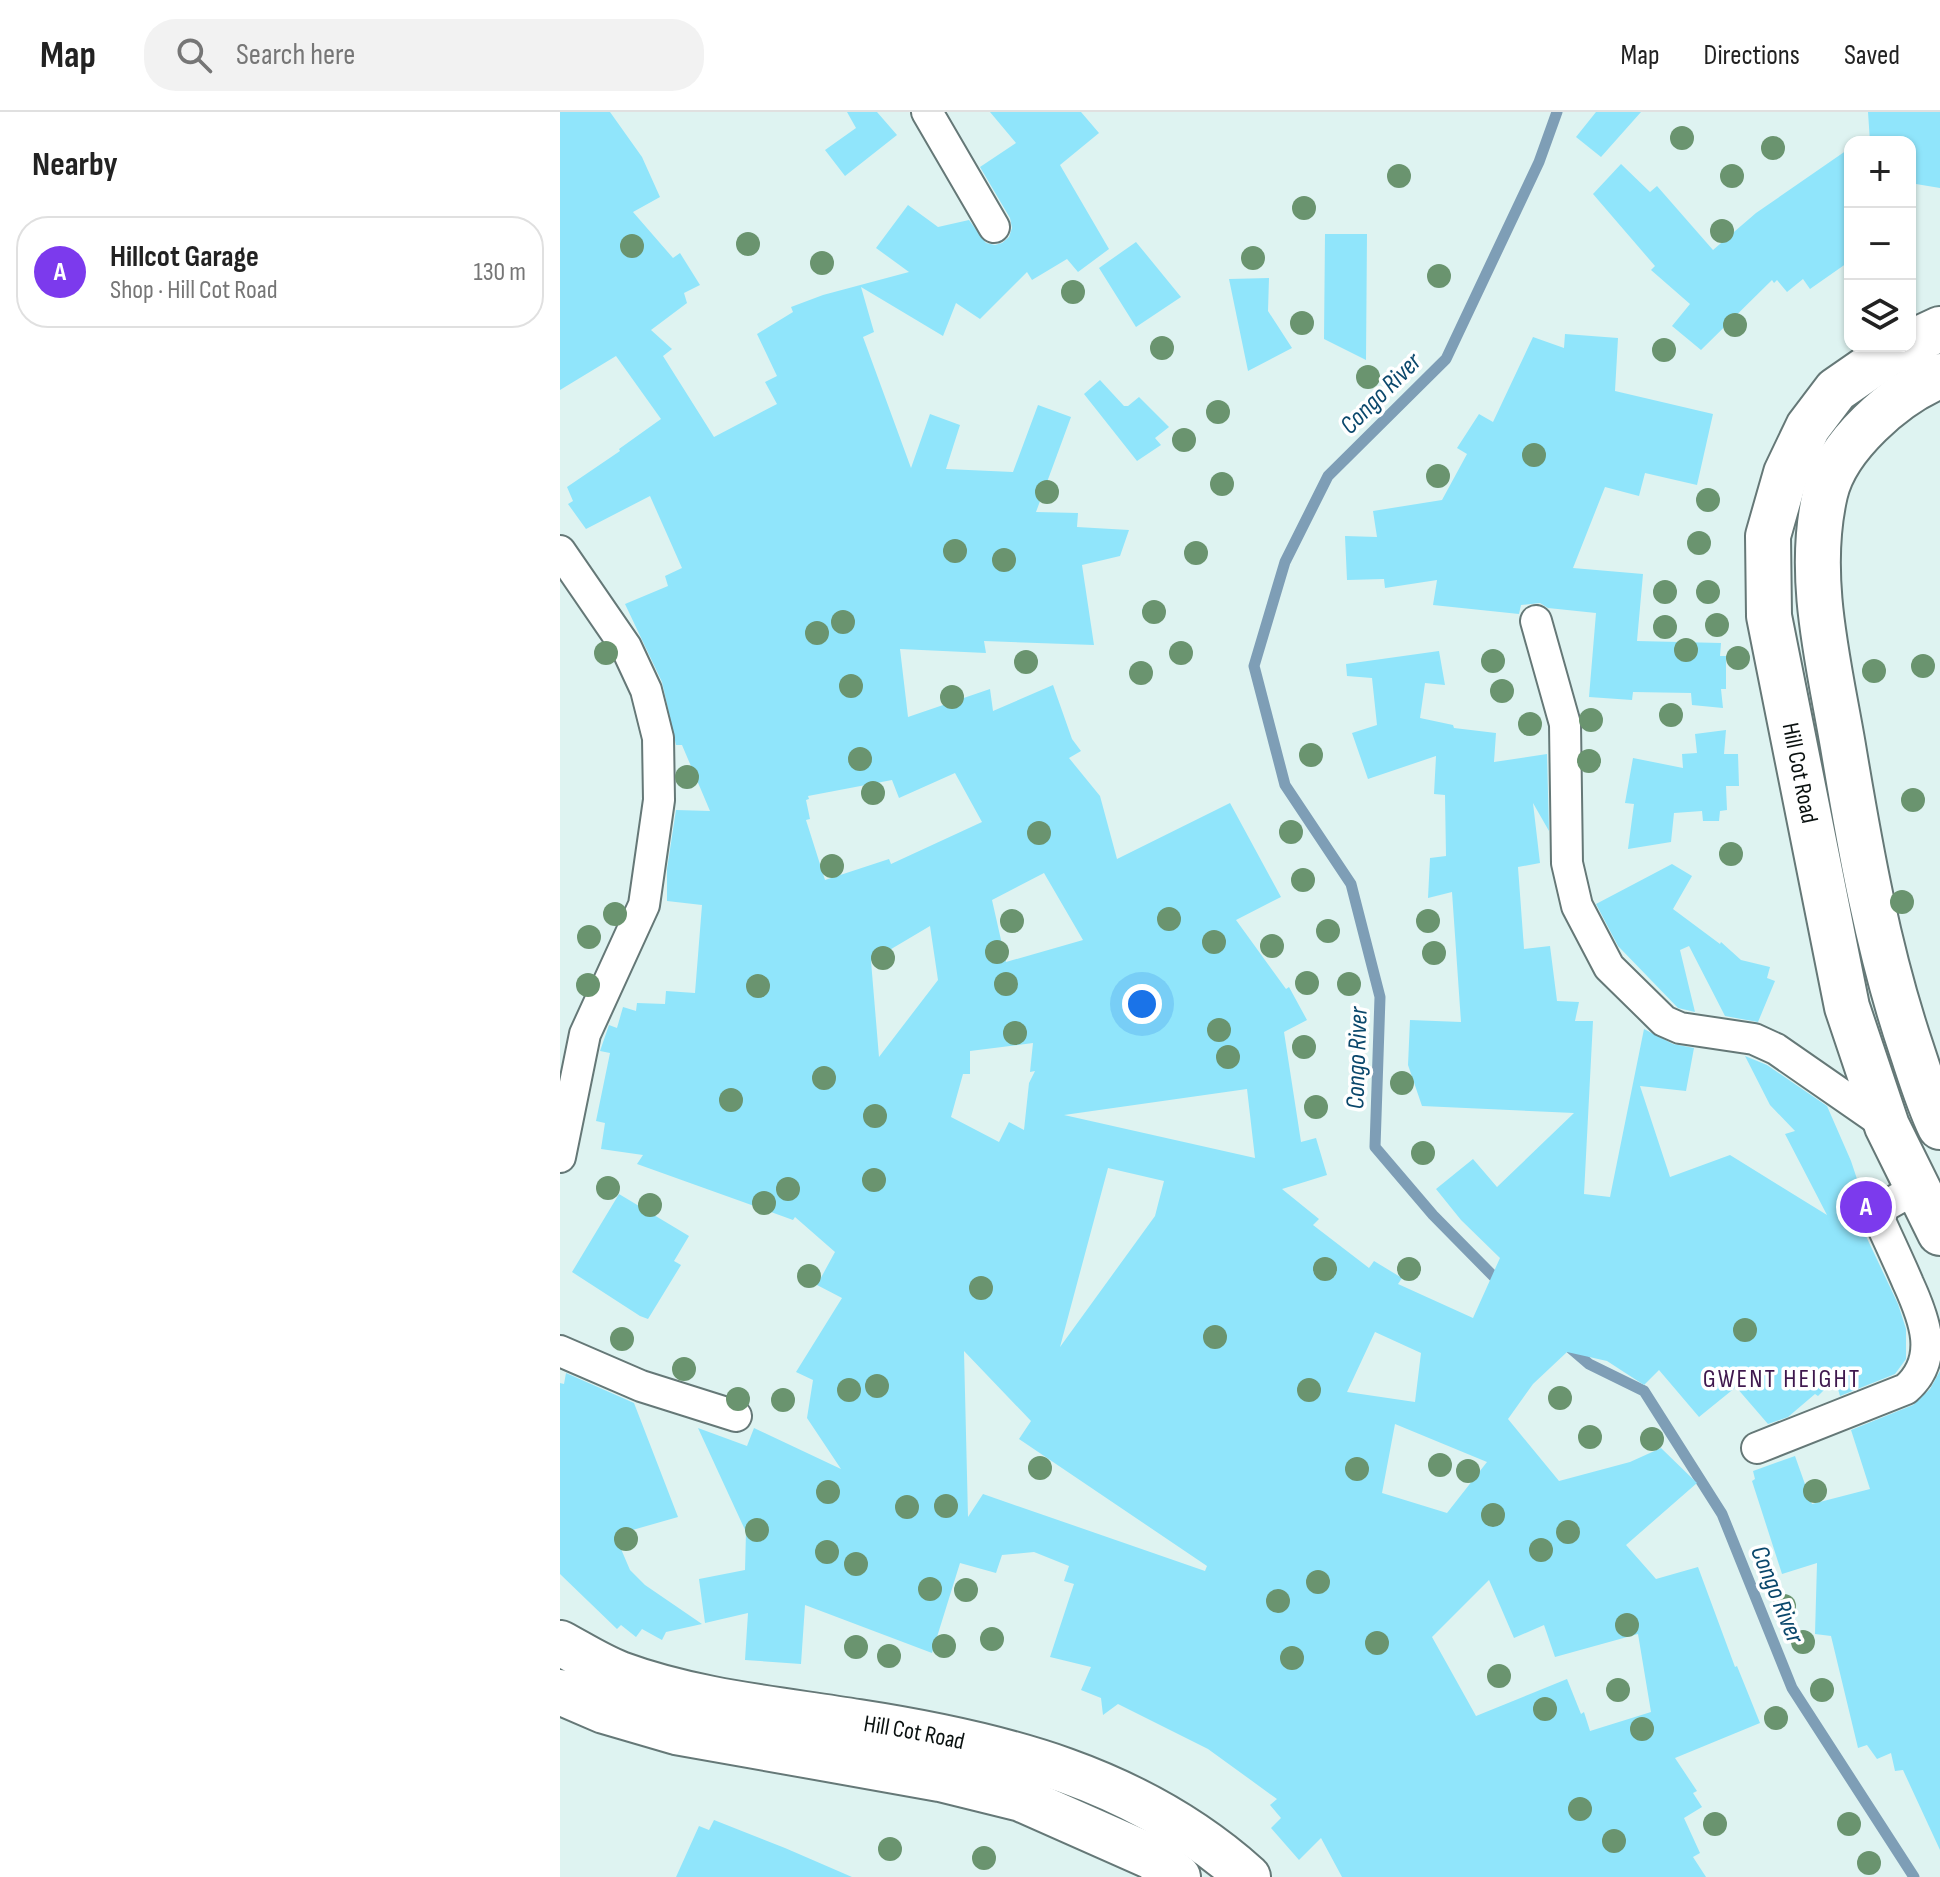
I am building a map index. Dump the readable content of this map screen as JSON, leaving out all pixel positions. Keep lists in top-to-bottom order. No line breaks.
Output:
{"streets":{"main road":["Hill Cot Road"]},"districts":["GWENT HEIGHT"],"water":["Congo River"],"page":{"header":"Map","search":"Search here","nav":["Map","Directions","Saved"],"heading":"Nearby","map_buttons":["+","−"],"list":[{"mark":"A","name":"Hillcot Garage","note":"Shop · Hill Cot Road","value":"130 m"}],"pins":"A"}}
